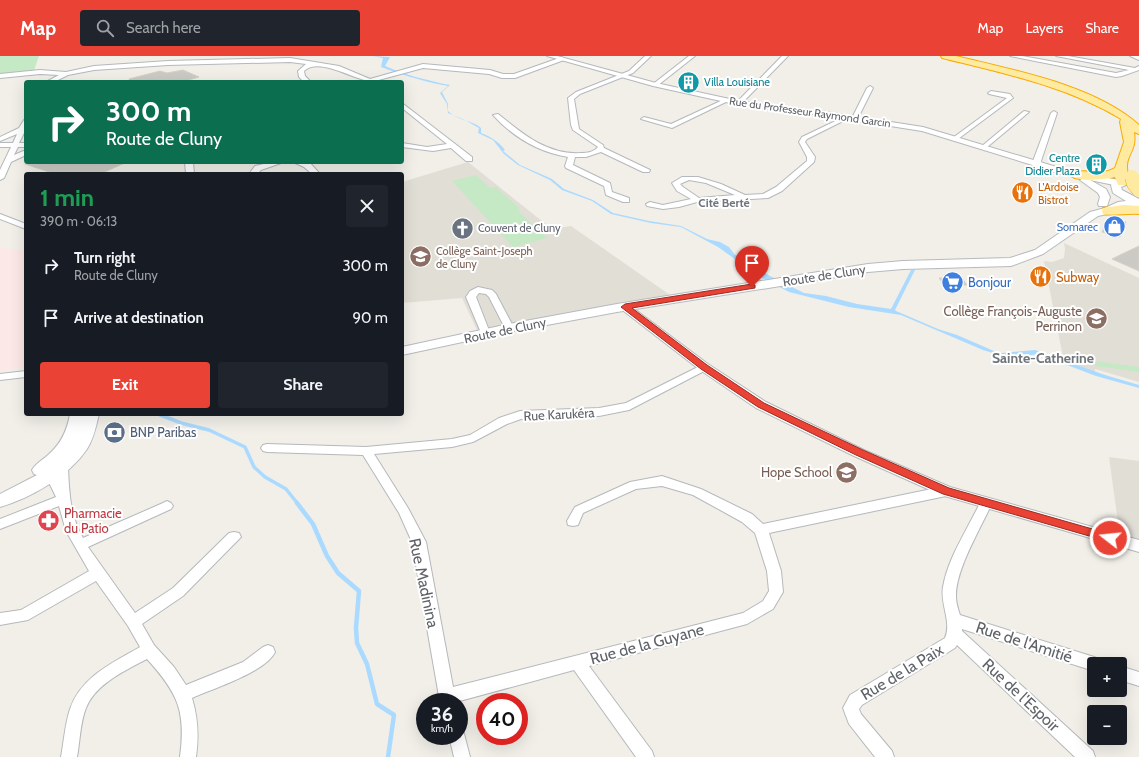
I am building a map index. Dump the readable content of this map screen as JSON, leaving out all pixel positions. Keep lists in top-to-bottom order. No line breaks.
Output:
{"streets":{"main road":["Route de Cluny"],"street":["Rue du Professeur Raymond Garcin","Rue Karukéra","Rue Madinina","Rue de l'Amitié","Rue de la Guyane","Rue de la Paix","Rue de l'Espoir"]},"crossings":[["Rue du Professeur Raymond Garcin","Route de Cluny"],["Rue Karukéra","Rue Madinina"],["Rue de l'Amitié","Rue de la Paix"],["Rue de l'Amitié","Rue de l'Espoir"],["Rue de la Paix","Rue de l'Espoir"]],"districts":["Cité Berté","Sainte-Catherine"],"places":{"building":["Villa Louisiane","Centre Didier Plaza"],"restaurant":["L'Ardoise Bistrot","Subway"],"shop":["Somarec"],"church":["Couvent de Cluny"],"school or university":["Collège Saint-Joseph de Cluny","Collège François-Auguste Perrinon","Hope School"],"supermarket":["Bonjour"],"bank":["BNP Paribas"],"pharmacy":["Pharmacie du Patio"]},"page":{"header":"Map","search":"Search here","nav":["Map","Layers","Share"],"turn":["300 m","Route de Cluny"],"heading":["1 min","390 m · 06:13"],"list":[{"name":"Turn right","note":"Route de Cluny","value":"300 m"},{"name":"Arrive at destination","value":"90 m"}],"buttons":["Exit","Share"],"map_buttons":["+","−"],"speed":"36 km/h","limit":"40"}}
